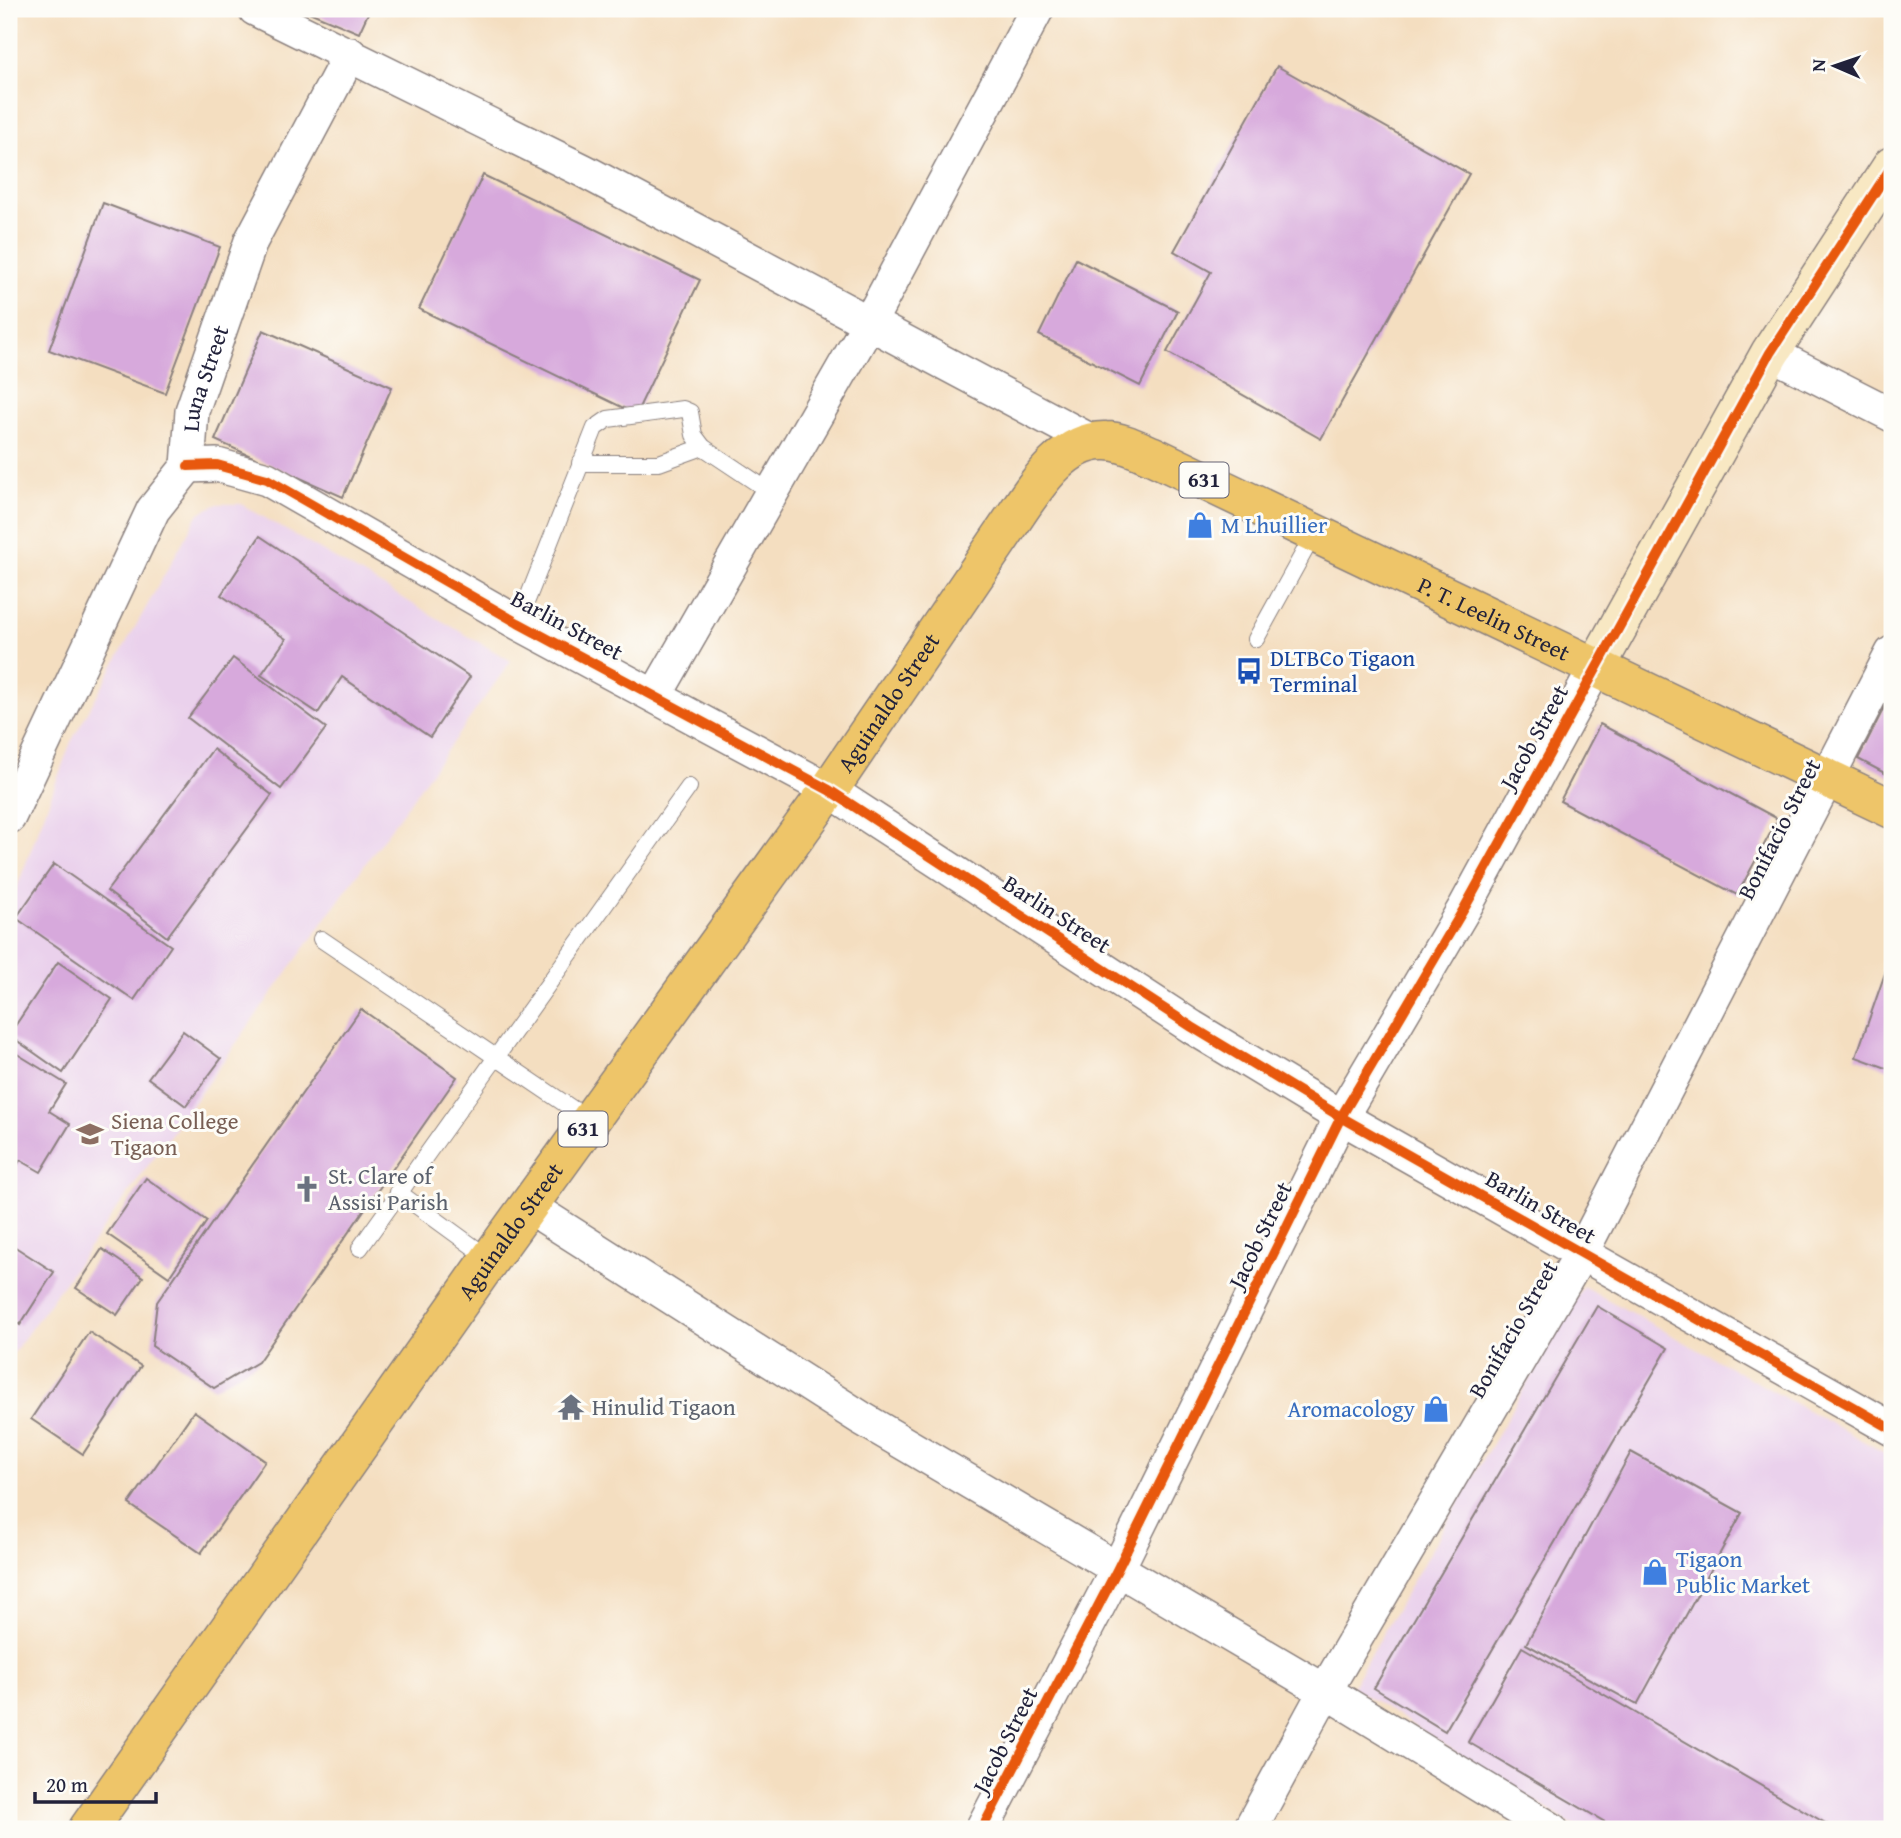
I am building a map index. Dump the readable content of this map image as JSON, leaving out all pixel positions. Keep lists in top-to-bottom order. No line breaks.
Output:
{"streets":{"main road":["631","P. T. Leelin Street","Aguinaldo Street"],"street":["Luna Street","Barlin Street","Jacob Street","Bonifacio Street"]},"crossings":[["Luna Street","Barlin Street"],["P. T. Leelin Street","Aguinaldo Street"],["P. T. Leelin Street","Jacob Street"],["P. T. Leelin Street","Bonifacio Street"],["Barlin Street","Aguinaldo Street"],["Barlin Street","Jacob Street"],["Barlin Street","Bonifacio Street"]],"places":{"shop":["M Lhuillier","Aromacology","Tigaon Public Market"],"bus stop":["DLTBCo Tigaon Terminal"],"school or university":["Siena College Tigaon"],"church":["St. Clare of Assisi Parish"],"temple":["Hinulid Tigaon"]},"scale_bar":"20 m","north":"left"}
